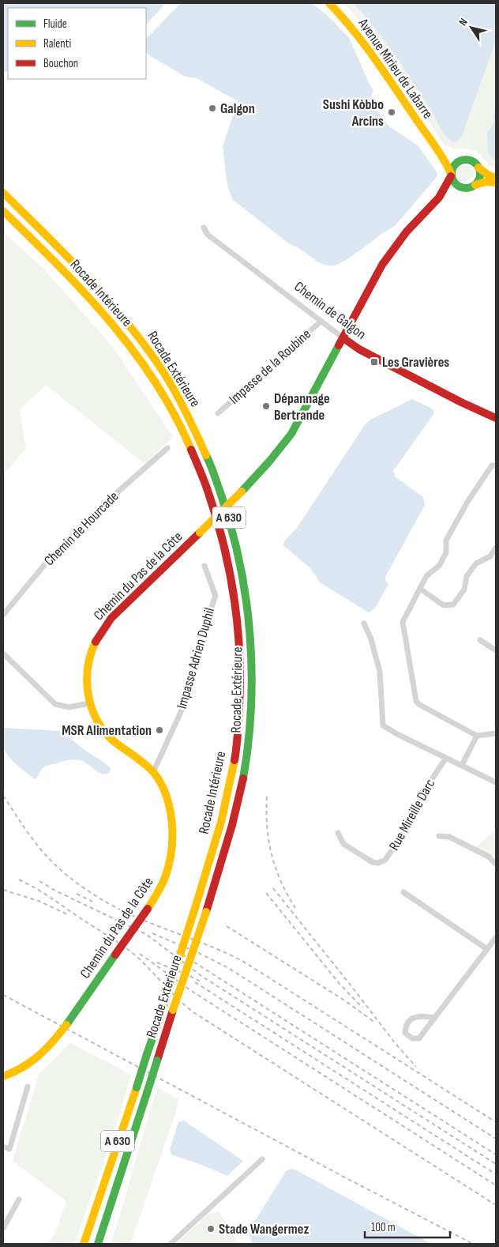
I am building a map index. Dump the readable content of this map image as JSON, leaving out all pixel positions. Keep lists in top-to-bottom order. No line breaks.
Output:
{"streets":{"main road":["Avenue Mirieu de Labarre","Rocade Intérieure","Chemin de Galgon","Rocade Extérieure","A 630","Chemin du Pas de la Côte"],"street":["Impasse de la Roubine","Chemin de Hourcade","Impasse Adrien Duphil","Rue Mireille Darc"]},"crossings":[["Avenue Mirieu de Labarre","Chemin du Pas de la Côte"],["Chemin de Galgon","Impasse de la Roubine"],["Chemin de Galgon","Chemin du Pas de la Côte"],["Chemin du Pas de la Côte","Impasse Adrien Duphil"]],"places":{"other":["Galgon","Sushi Kòbbo Arcins","Dépannage Bertrande","MSR Alimentation","Stade Wangermez"],"transit":["Les Gravières"]},"legend":["Fluide","Ralenti","Bouchon"],"scale_bar":"100 m","north":"top left"}
